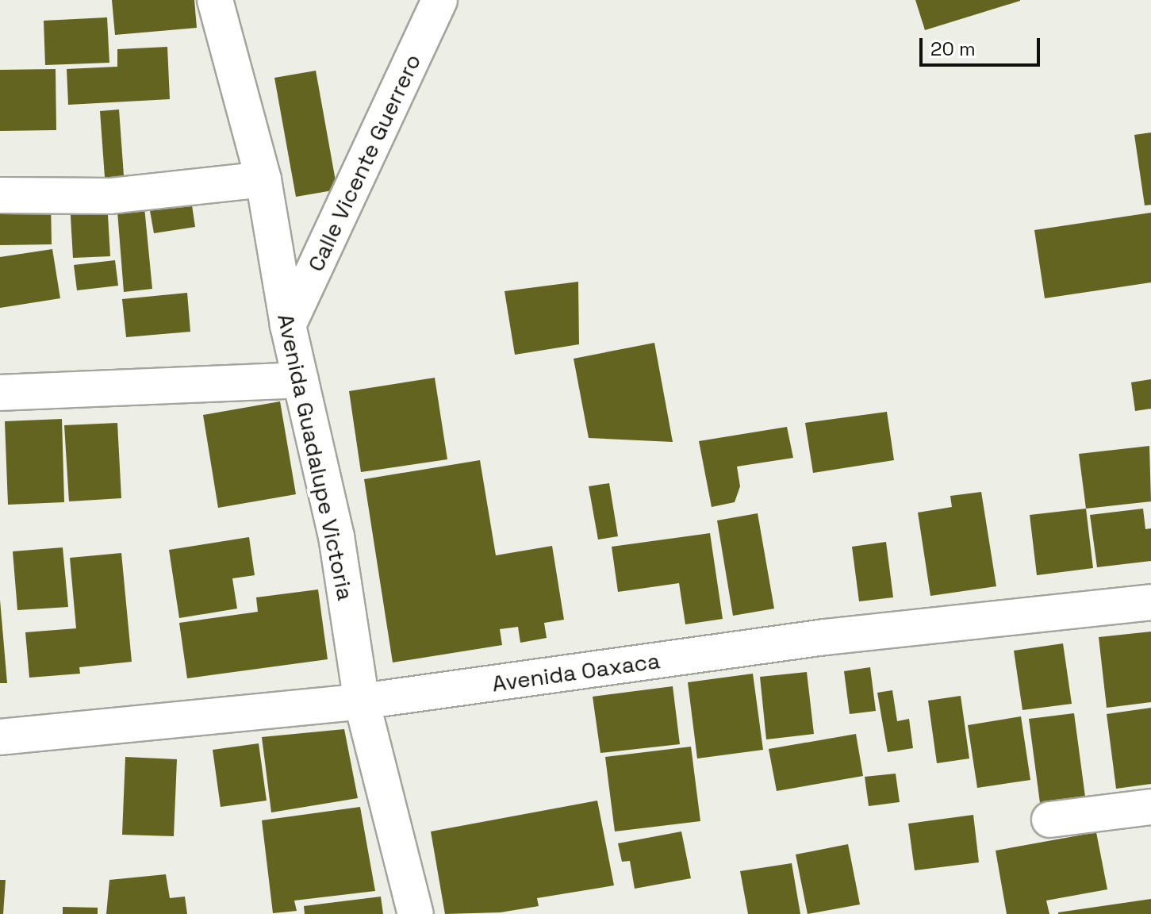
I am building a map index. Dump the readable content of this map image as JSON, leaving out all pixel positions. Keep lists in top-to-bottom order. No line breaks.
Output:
{"streets":{"street":["Calle Vicente Guerrero","Avenida Guadalupe Victoria","Avenida Oaxaca"]},"crossings":[["Calle Vicente Guerrero","Avenida Guadalupe Victoria"],["Avenida Guadalupe Victoria","Avenida Oaxaca"]],"scale_bar":"20 m"}
